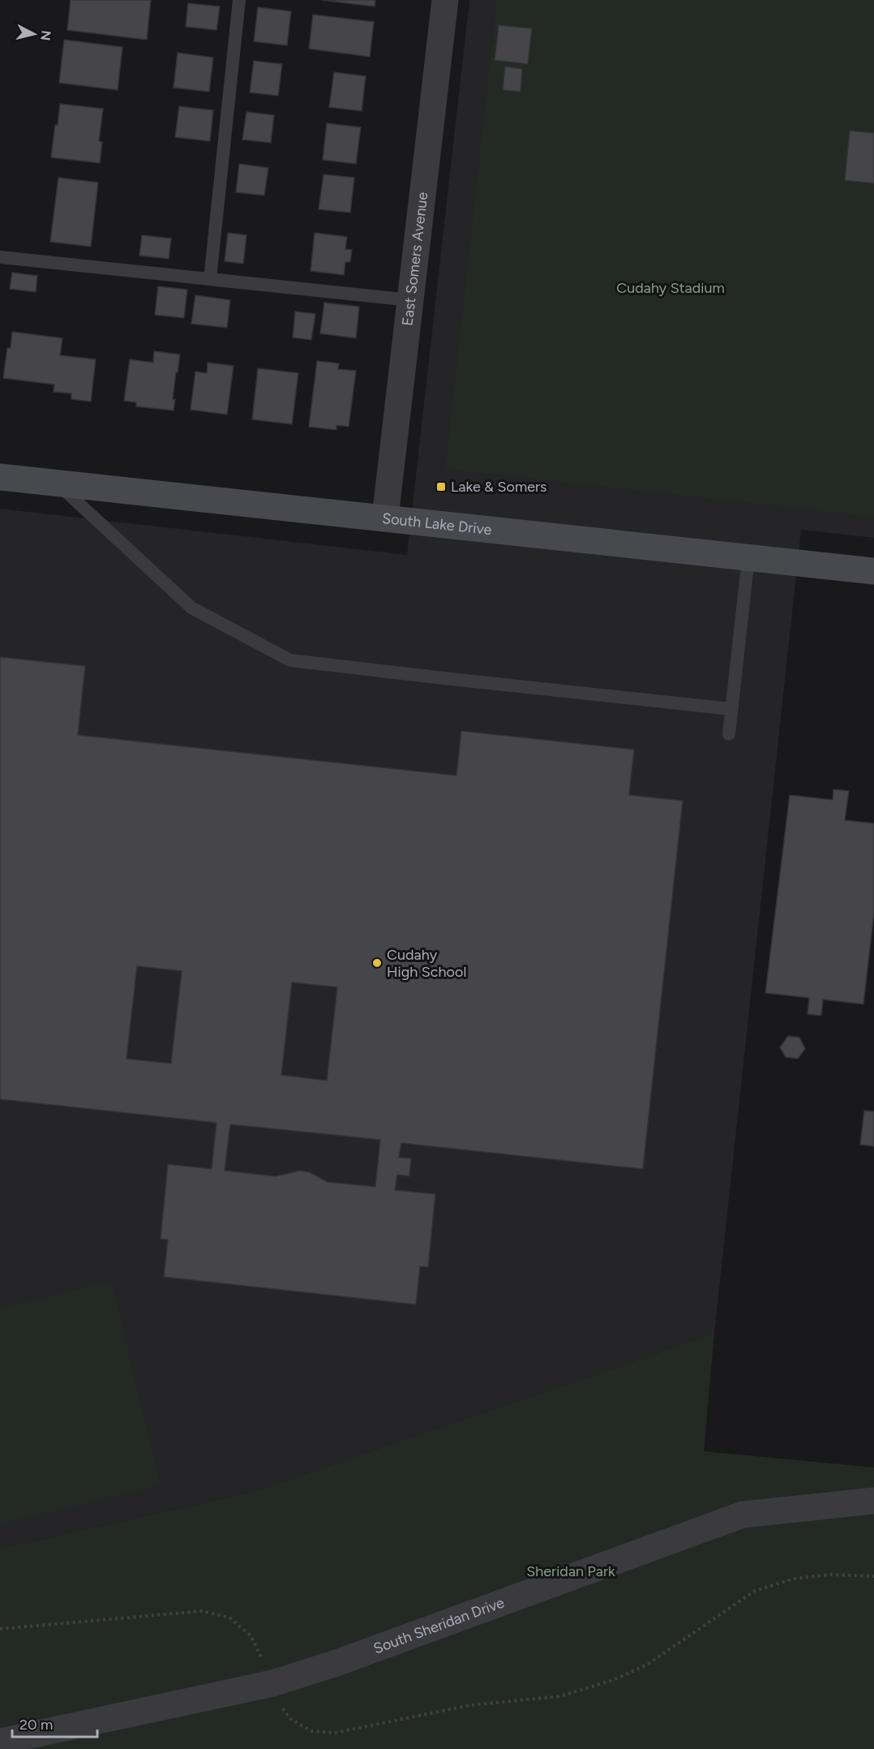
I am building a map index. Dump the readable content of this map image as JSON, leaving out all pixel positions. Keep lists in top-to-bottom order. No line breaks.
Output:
{"streets":{"main road":["South Lake Drive"],"street":["East Somers Avenue","South Sheridan Drive"]},"crossings":[["East Somers Avenue","South Lake Drive"]],"parks":["Cudahy Stadium","Sheridan Park"],"places":{"transit":["Lake & Somers"],"other":["Cudahy High School"]},"scale_bar":"20 m","north":"right"}
